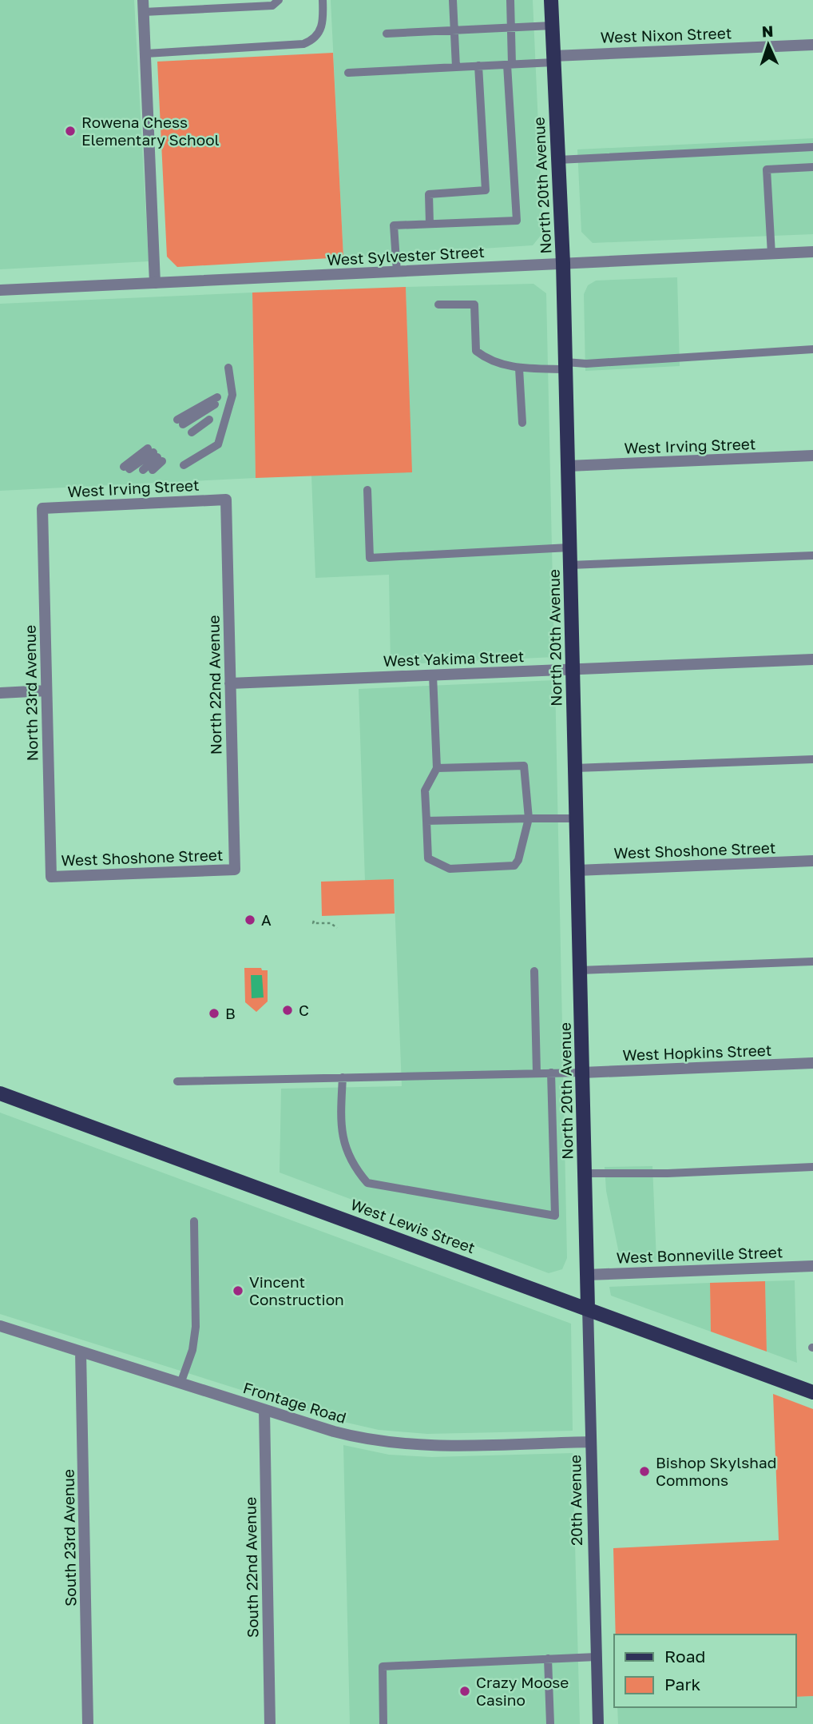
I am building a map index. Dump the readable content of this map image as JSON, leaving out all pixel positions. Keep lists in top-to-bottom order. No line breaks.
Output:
{"streets":{"main road":["North 20th Avenue","West Lewis Street","20th Avenue"],"street":["West Nixon Street","West Sylvester Street","West Irving Street","West Yakima Street","North 22nd Avenue","North 23rd Avenue","West Shoshone Street","West Hopkins Street","West Bonneville Street","Frontage Road","South 23rd Avenue","South 22nd Avenue"]},"crossings":[["West Nixon Street","North 20th Avenue"],["North 20th Avenue","West Sylvester Street"],["North 20th Avenue","West Irving Street"],["North 20th Avenue","West Yakima Street"],["North 20th Avenue","West Shoshone Street"],["North 20th Avenue","West Hopkins Street"],["North 20th Avenue","West Bonneville Street"],["North 20th Avenue","20th Avenue"],["West Irving Street","North 22nd Avenue"],["West Irving Street","North 23rd Avenue"],["West Yakima Street","North 22nd Avenue"],["North 22nd Avenue","West Shoshone Street"],["North 23rd Avenue","West Shoshone Street"],["West Lewis Street","20th Avenue"],["West Bonneville Street","20th Avenue"],["Frontage Road","20th Avenue"],["Frontage Road","South 23rd Avenue"],["Frontage Road","South 22nd Avenue"]],"places":["Rowena Chess Elementary School","A","C","B","Vincent Construction","Bishop Skylshad Commons","Crazy Moose Casino"],"legend":["Road","Park"],"north":"top"}
